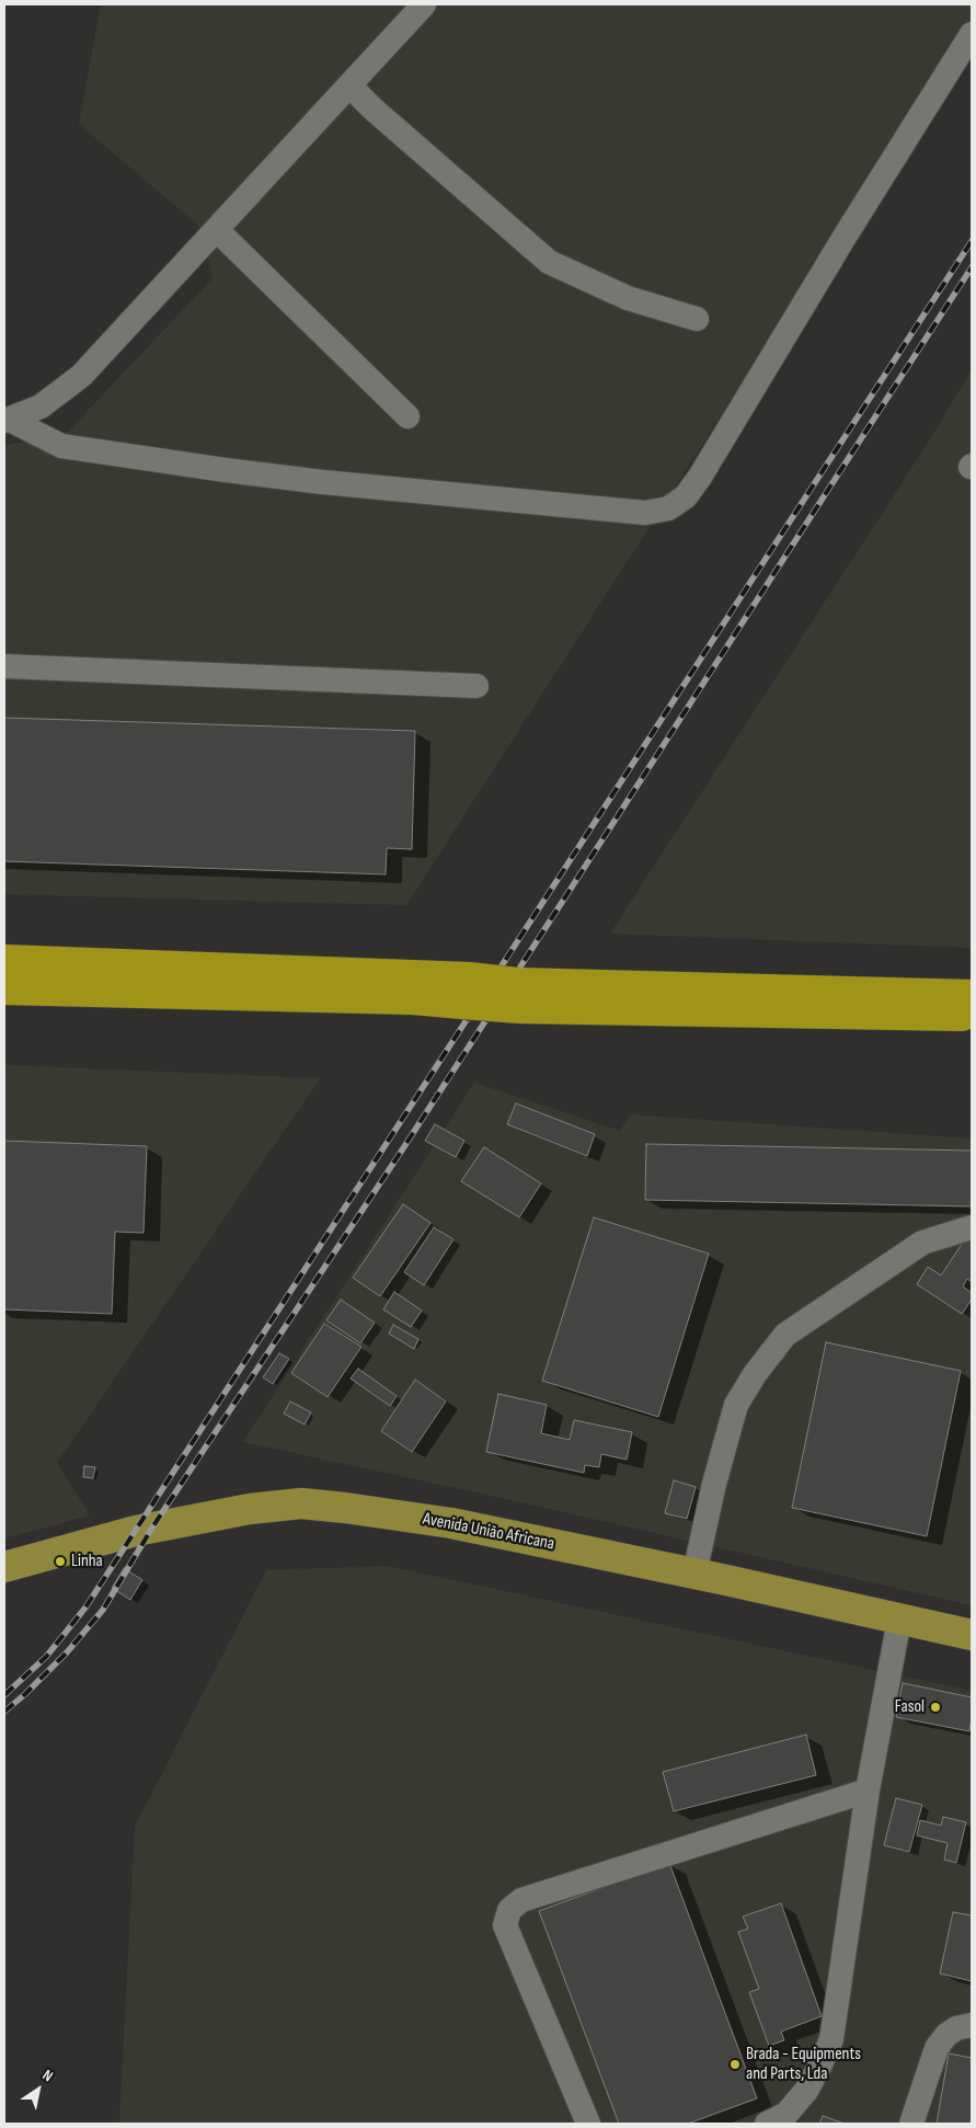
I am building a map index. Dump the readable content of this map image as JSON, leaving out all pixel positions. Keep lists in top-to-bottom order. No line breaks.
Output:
{"streets":{"main road":["Avenida União Africana"]},"places":["Linha","Fasol","Brada - Equipments and Parts, Lda"],"north":"top right"}
